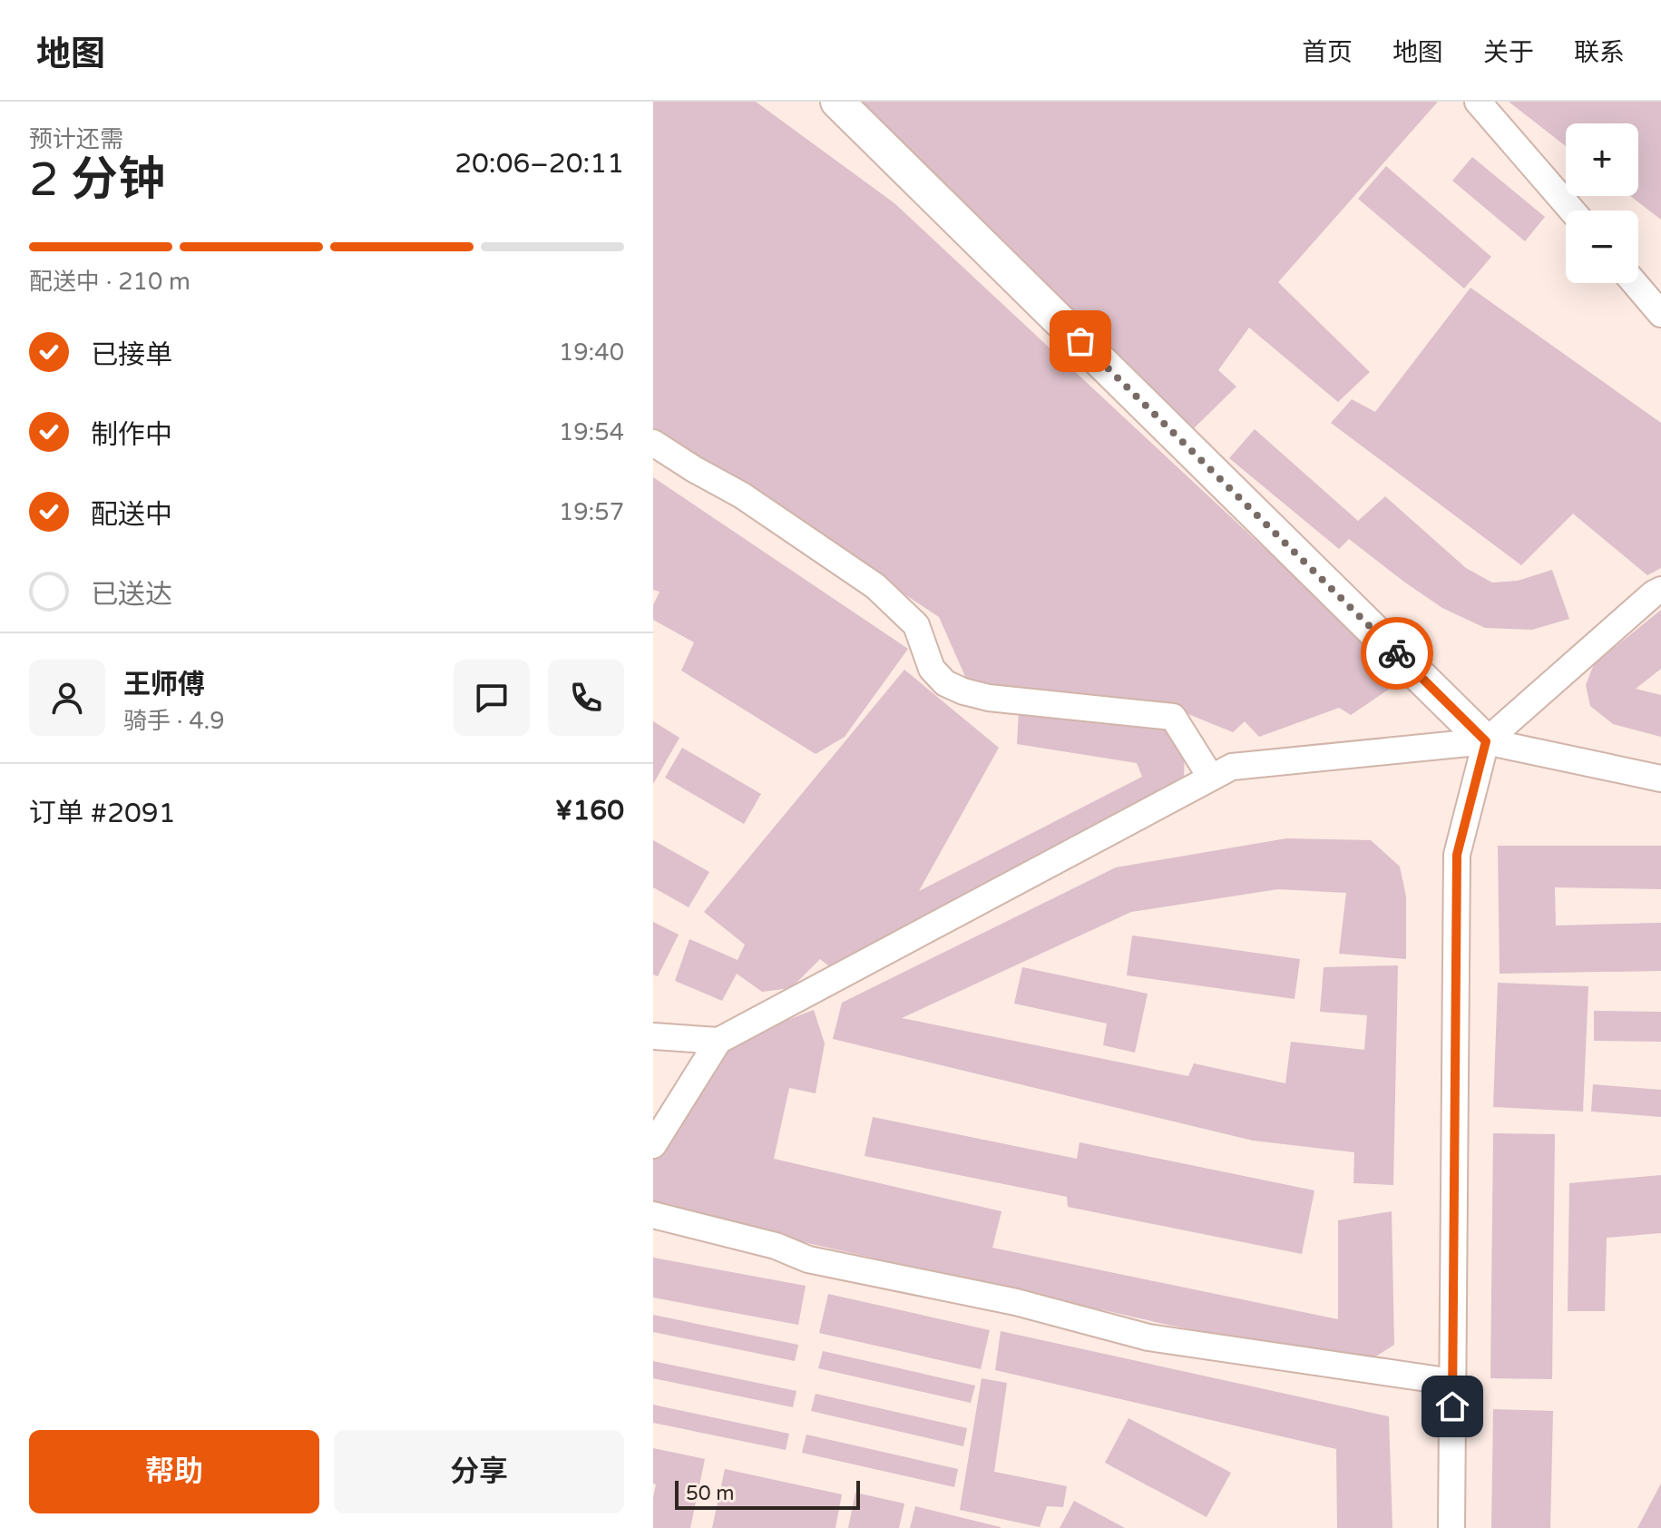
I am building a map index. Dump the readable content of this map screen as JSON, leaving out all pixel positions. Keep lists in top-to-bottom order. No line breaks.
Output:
{"scale_bar":"50 m","page":{"header":"地图","nav":["首页","地图","关于","联系"],"heading":["2 分钟","预计还需","20:06–20:11"],"panel":["王师傅","骑手 · 4.9","订单 #2091","¥160"],"map_buttons":["+","−"],"bar":"配送中 · 210 m","list":[["已接单","19:40"],["制作中","19:54"],["配送中","19:57"],"已送达"],"buttons":["帮助","分享"],"scale":"50 m"}}
